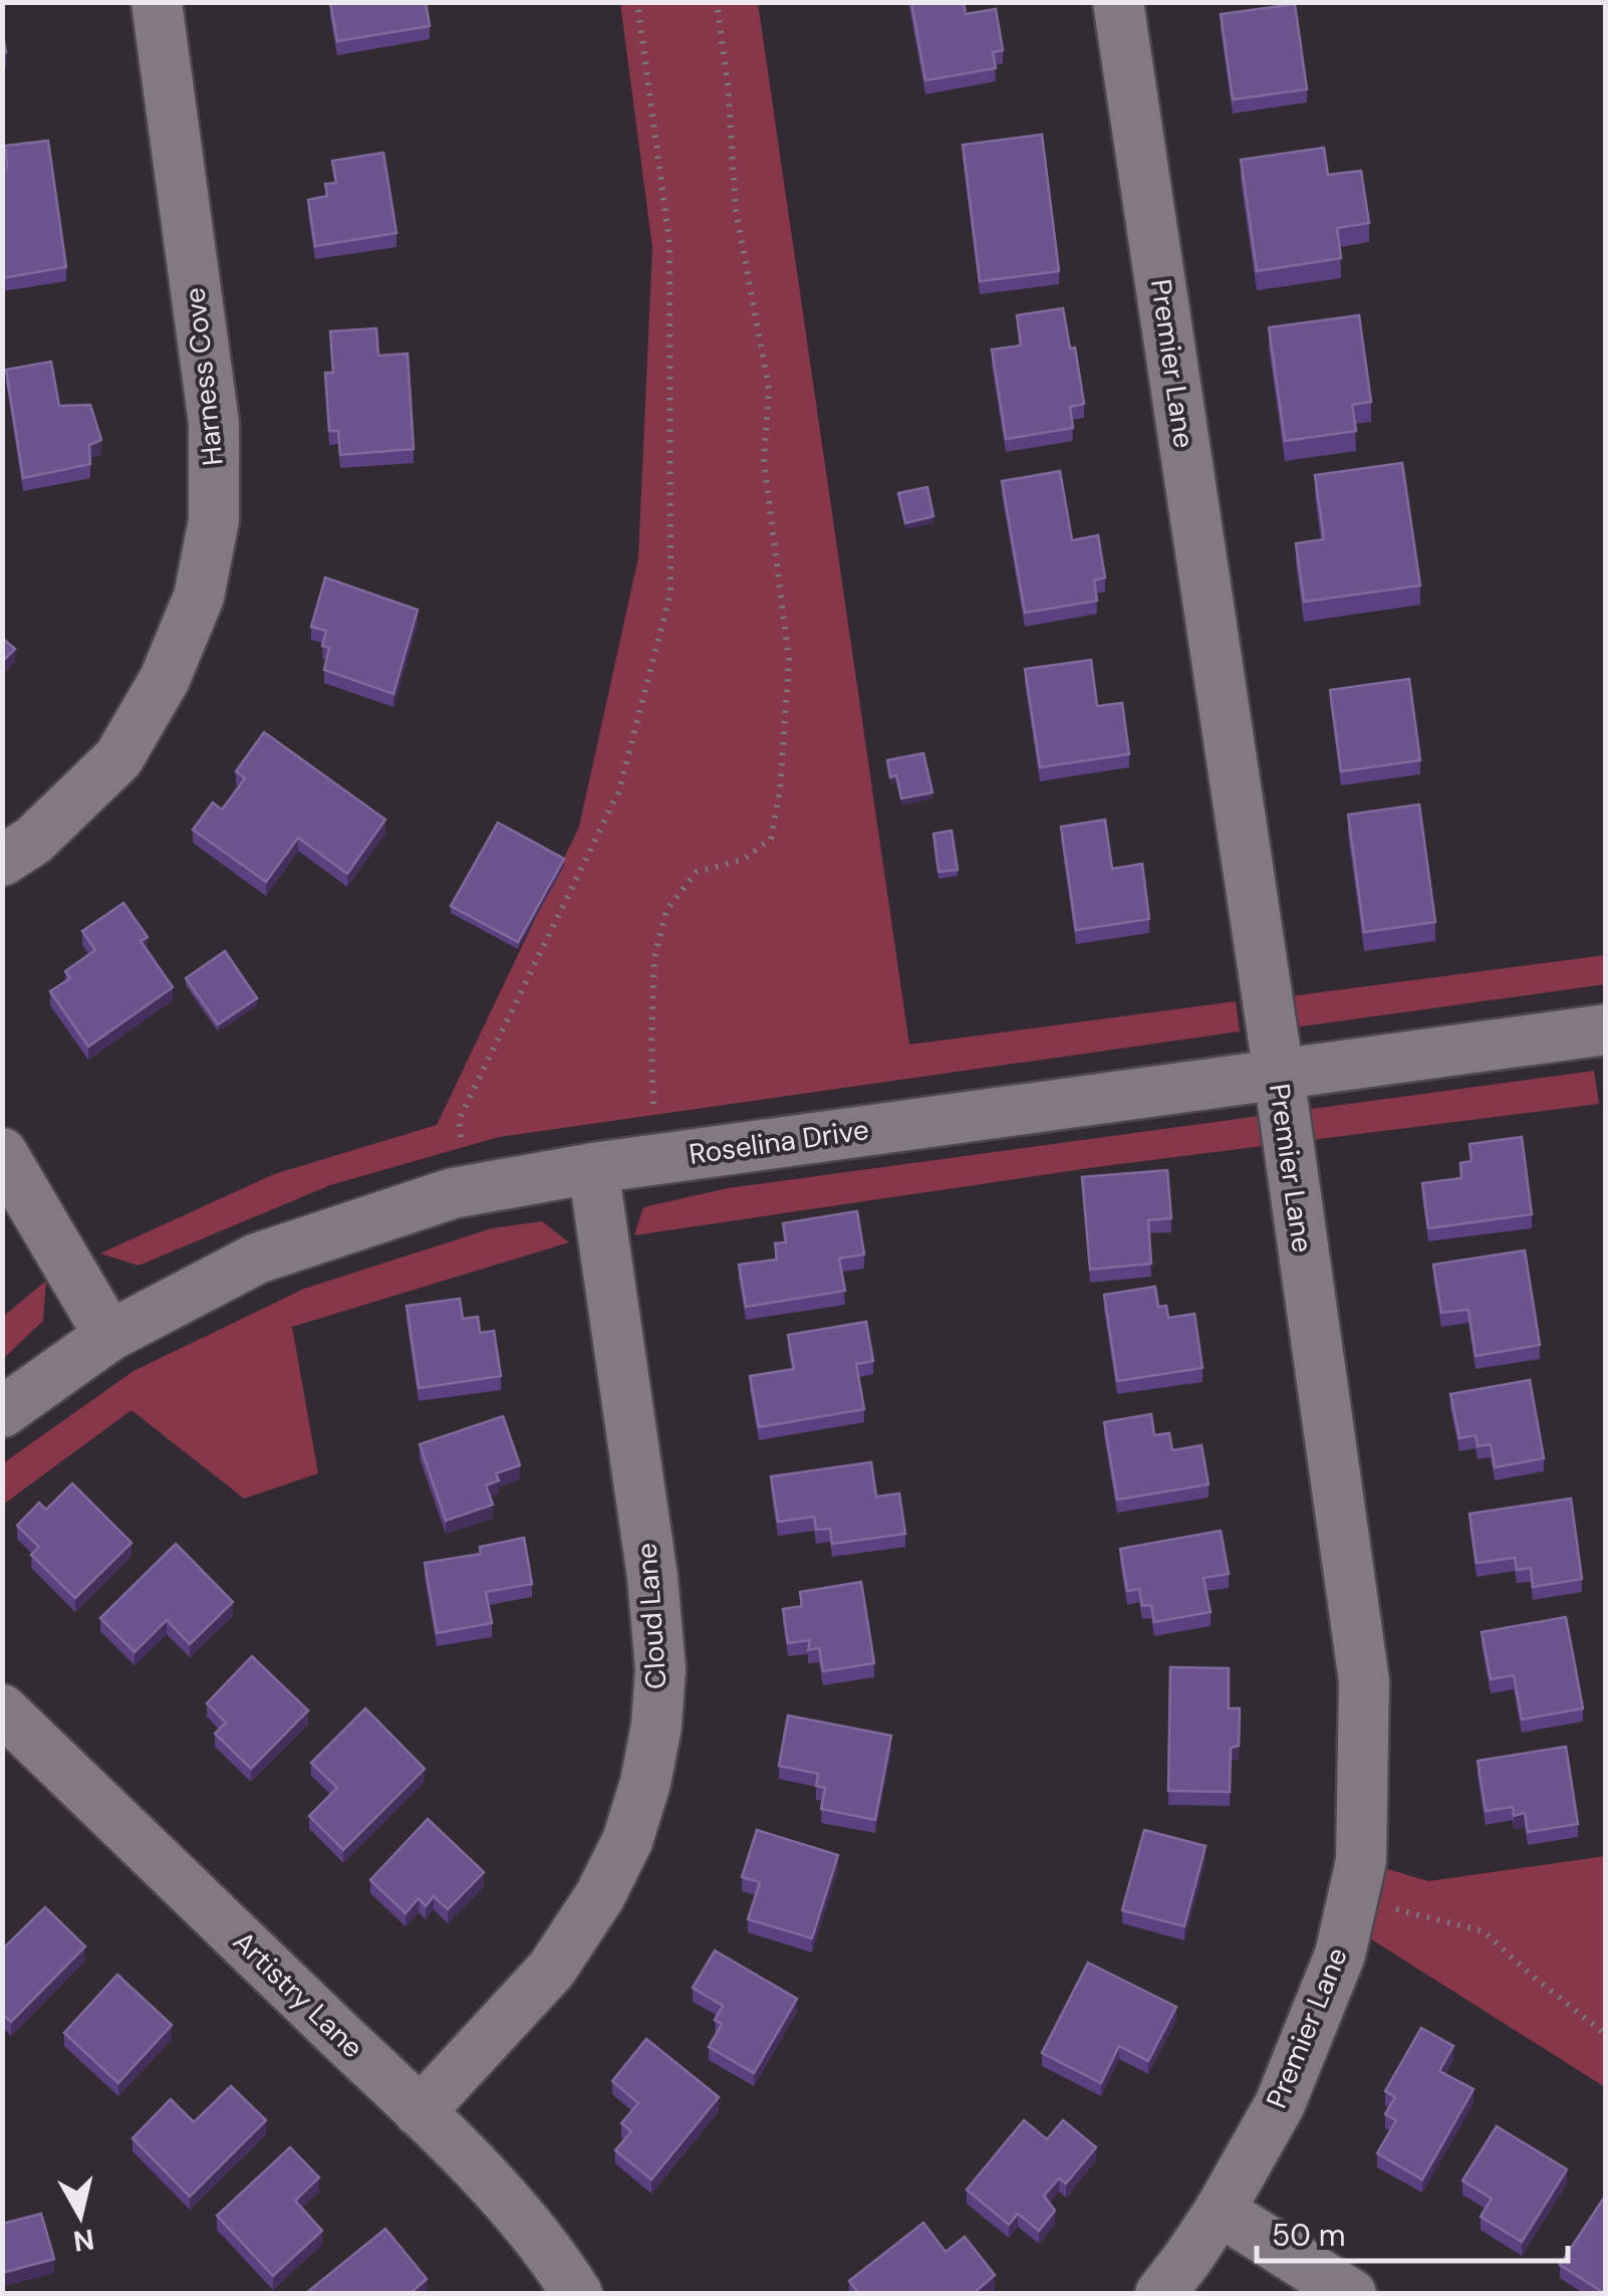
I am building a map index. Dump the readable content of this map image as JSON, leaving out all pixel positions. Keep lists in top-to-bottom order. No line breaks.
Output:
{"streets":{"street":["Premier Lane","Harness Cove","Roselina Drive","Cloud Lane","Artistry Lane"]},"crossings":[["Premier Lane","Roselina Drive"],["Roselina Drive","Cloud Lane"],["Cloud Lane","Artistry Lane"]],"scale_bar":"50 m","north":"bottom"}
